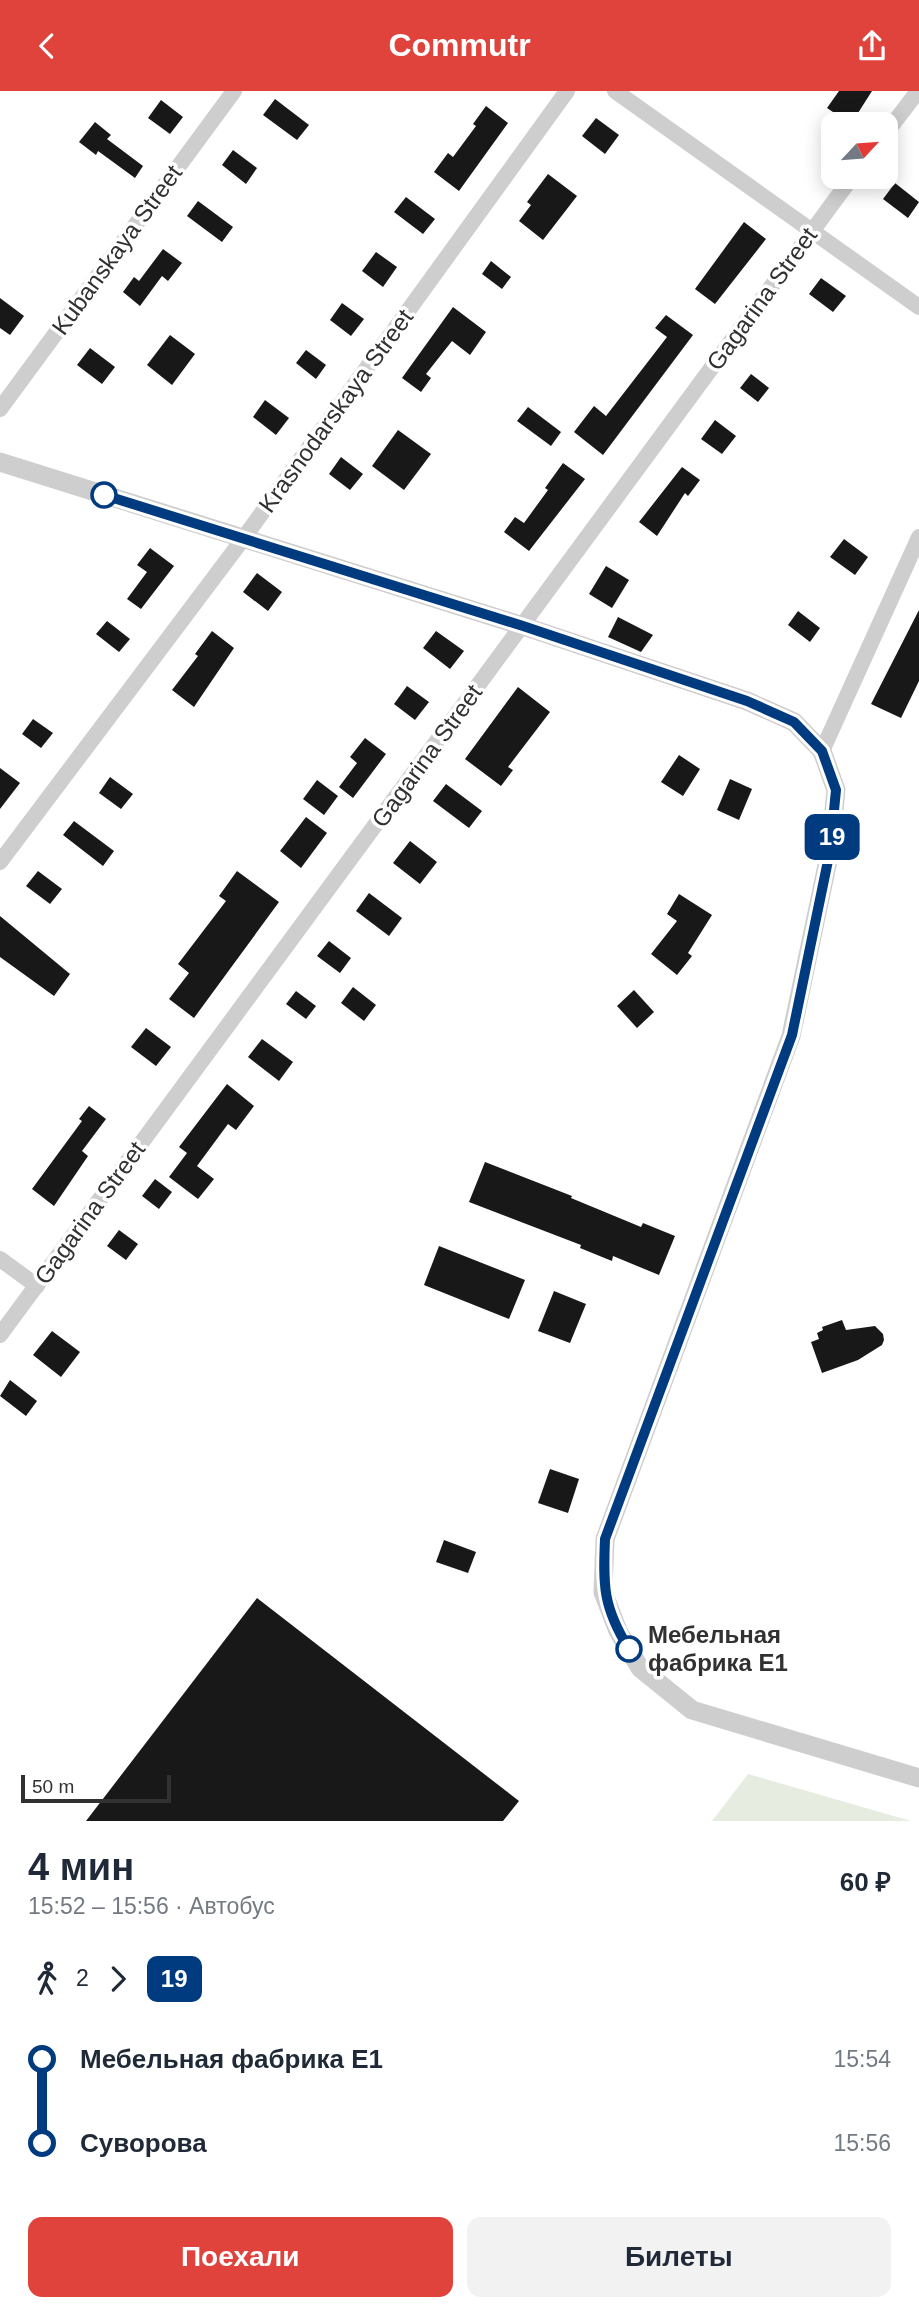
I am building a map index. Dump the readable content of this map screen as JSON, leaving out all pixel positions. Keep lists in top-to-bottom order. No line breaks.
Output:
{"streets":{"street":["Kubanskaya Street","Gagarina Street","Krasnodarskaya Street"]},"places":["Мебельная фабрика Е1"],"lines":["bus line 19"],"scale_bar":"50 m","north":"top right","page":{"header":"Commutr","on_map":"19","scale":"50 m","heading":["4 мин","15:52 – 15:56 · Автобус","60 ₽"],"legs":["2","19"],"list":[{"name":"Мебельная фабрика Е1","value":"15:54"},{"name":"Суворова","value":"15:56"}],"buttons":["Поехали","Билеты"]}}
